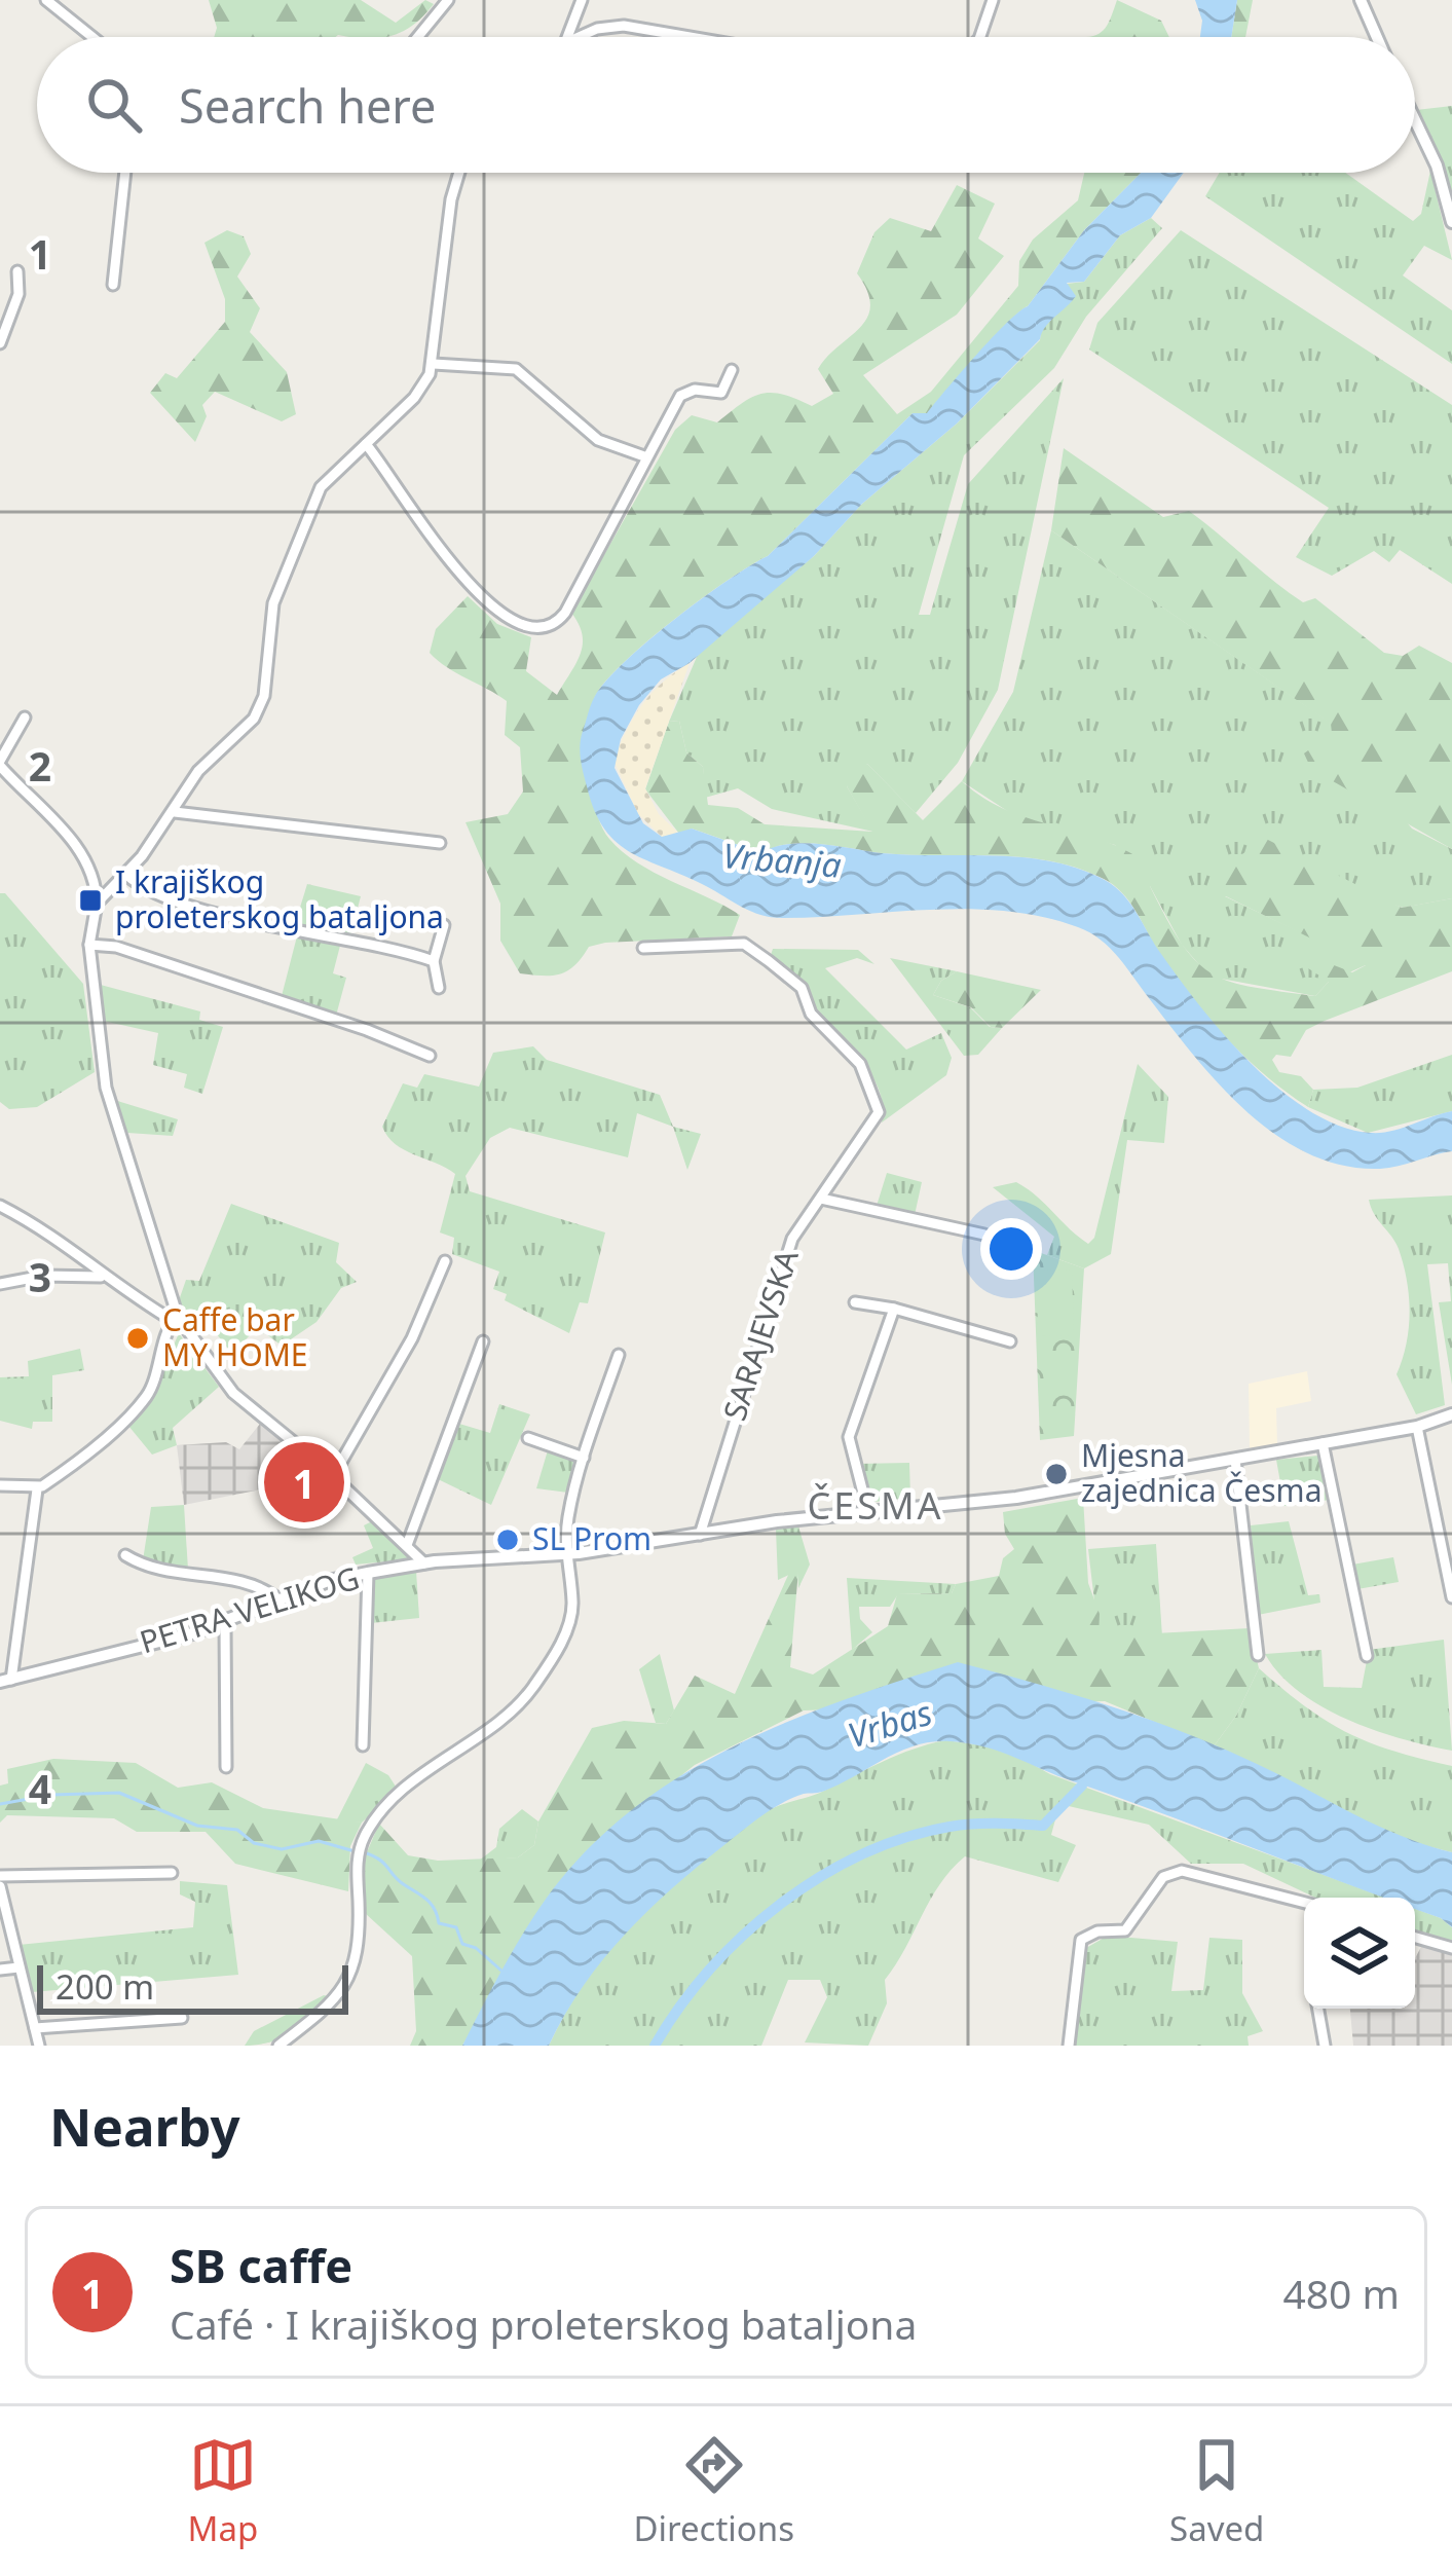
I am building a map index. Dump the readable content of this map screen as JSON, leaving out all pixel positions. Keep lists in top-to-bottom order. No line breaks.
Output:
{"streets":{"street":["SARAJEVSKA","PETRA VELIKOG"]},"crossings":[["SARAJEVSKA","PETRA VELIKOG"]],"districts":["ČESMA"],"water":["Vrbanja","Vrbas"],"places":{"transit":["I krajiškog proleterskog bataljona"],"other":["Caffe bar MY HOME","Mjesna zajednica Česma","SL Prom"]},"scale_bar":"200 m","page":{"search":"Search here","pins":"1","scale":"200 m","heading":"Nearby","list":[{"mark":"1","name":"SB caffe","note":"Café · I krajiškog proleterskog bataljona","value":"480 m"}],"nav":["Map","Directions","Saved"]},"grid":{"rows":["1","2","3","4"]}}
